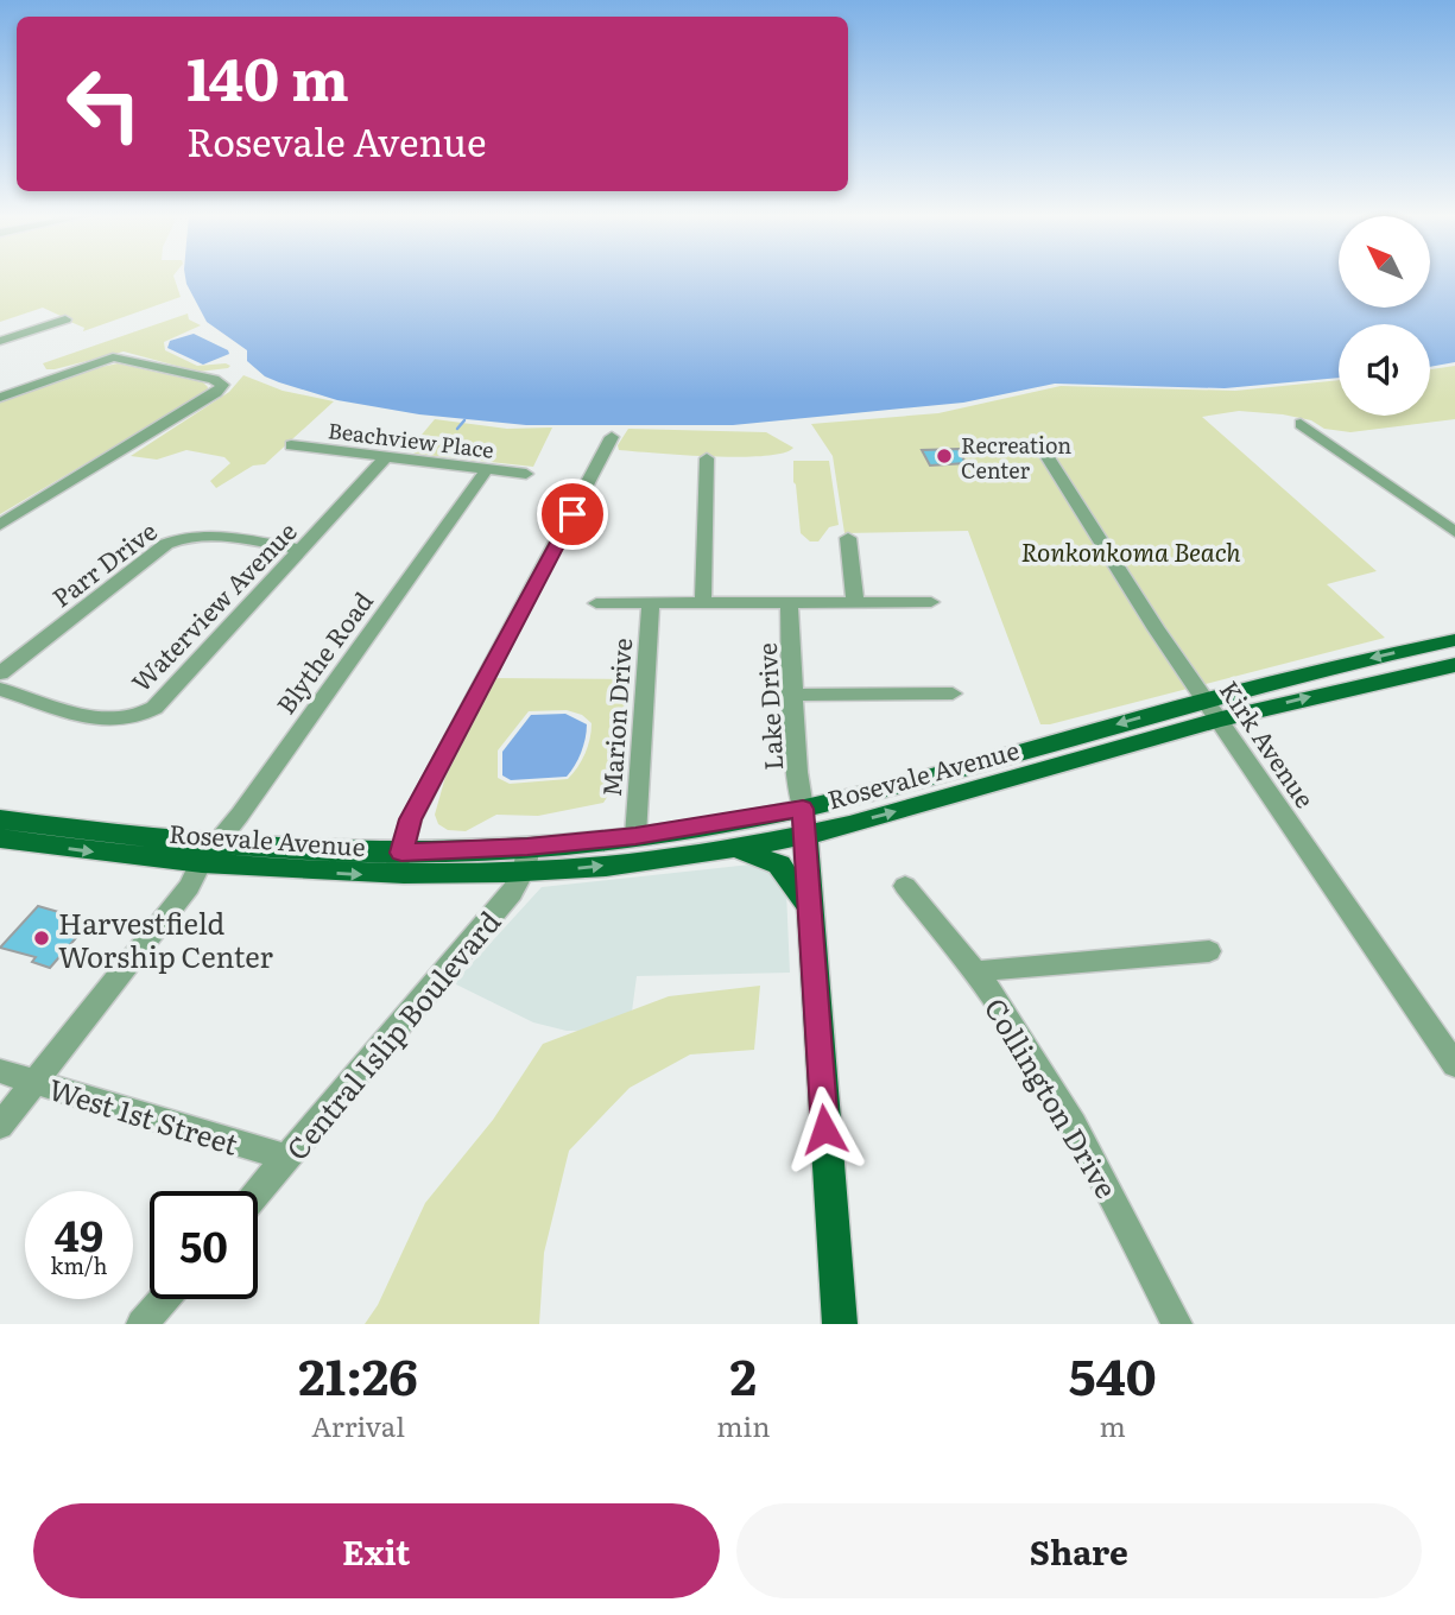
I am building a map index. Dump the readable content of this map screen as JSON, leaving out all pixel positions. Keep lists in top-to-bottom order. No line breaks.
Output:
{"streets":{"main road":["Rosevale Avenue"],"street":["Beachview Place","Parr Drive","Waterview Avenue","Blythe Road","Lake Drive","Marion Drive","Kirk Avenue","Central Islip Boulevard","Collington Drive","West 1st Street"]},"crossings":[["Beachview Place","Waterview Avenue"],["Beachview Place","Blythe Road"],["Parr Drive","Waterview Avenue"],["Blythe Road","Rosevale Avenue"],["Blythe Road","West 1st Street"],["Lake Drive","Rosevale Avenue"],["Marion Drive","Rosevale Avenue"],["Kirk Avenue","Rosevale Avenue"],["Rosevale Avenue","Central Islip Boulevard"],["Central Islip Boulevard","West 1st Street"]],"parks":["Ronkonkoma Beach"],"places":["Recreation Center","Harvestfield Worship Center"],"north":"top left","page":{"turn":["140 m","Rosevale Avenue"],"speed":"49 km/h","limit":"50","eta":["21:26","Arrival","2","min","540","m"],"buttons":["Exit","Share"]}}
